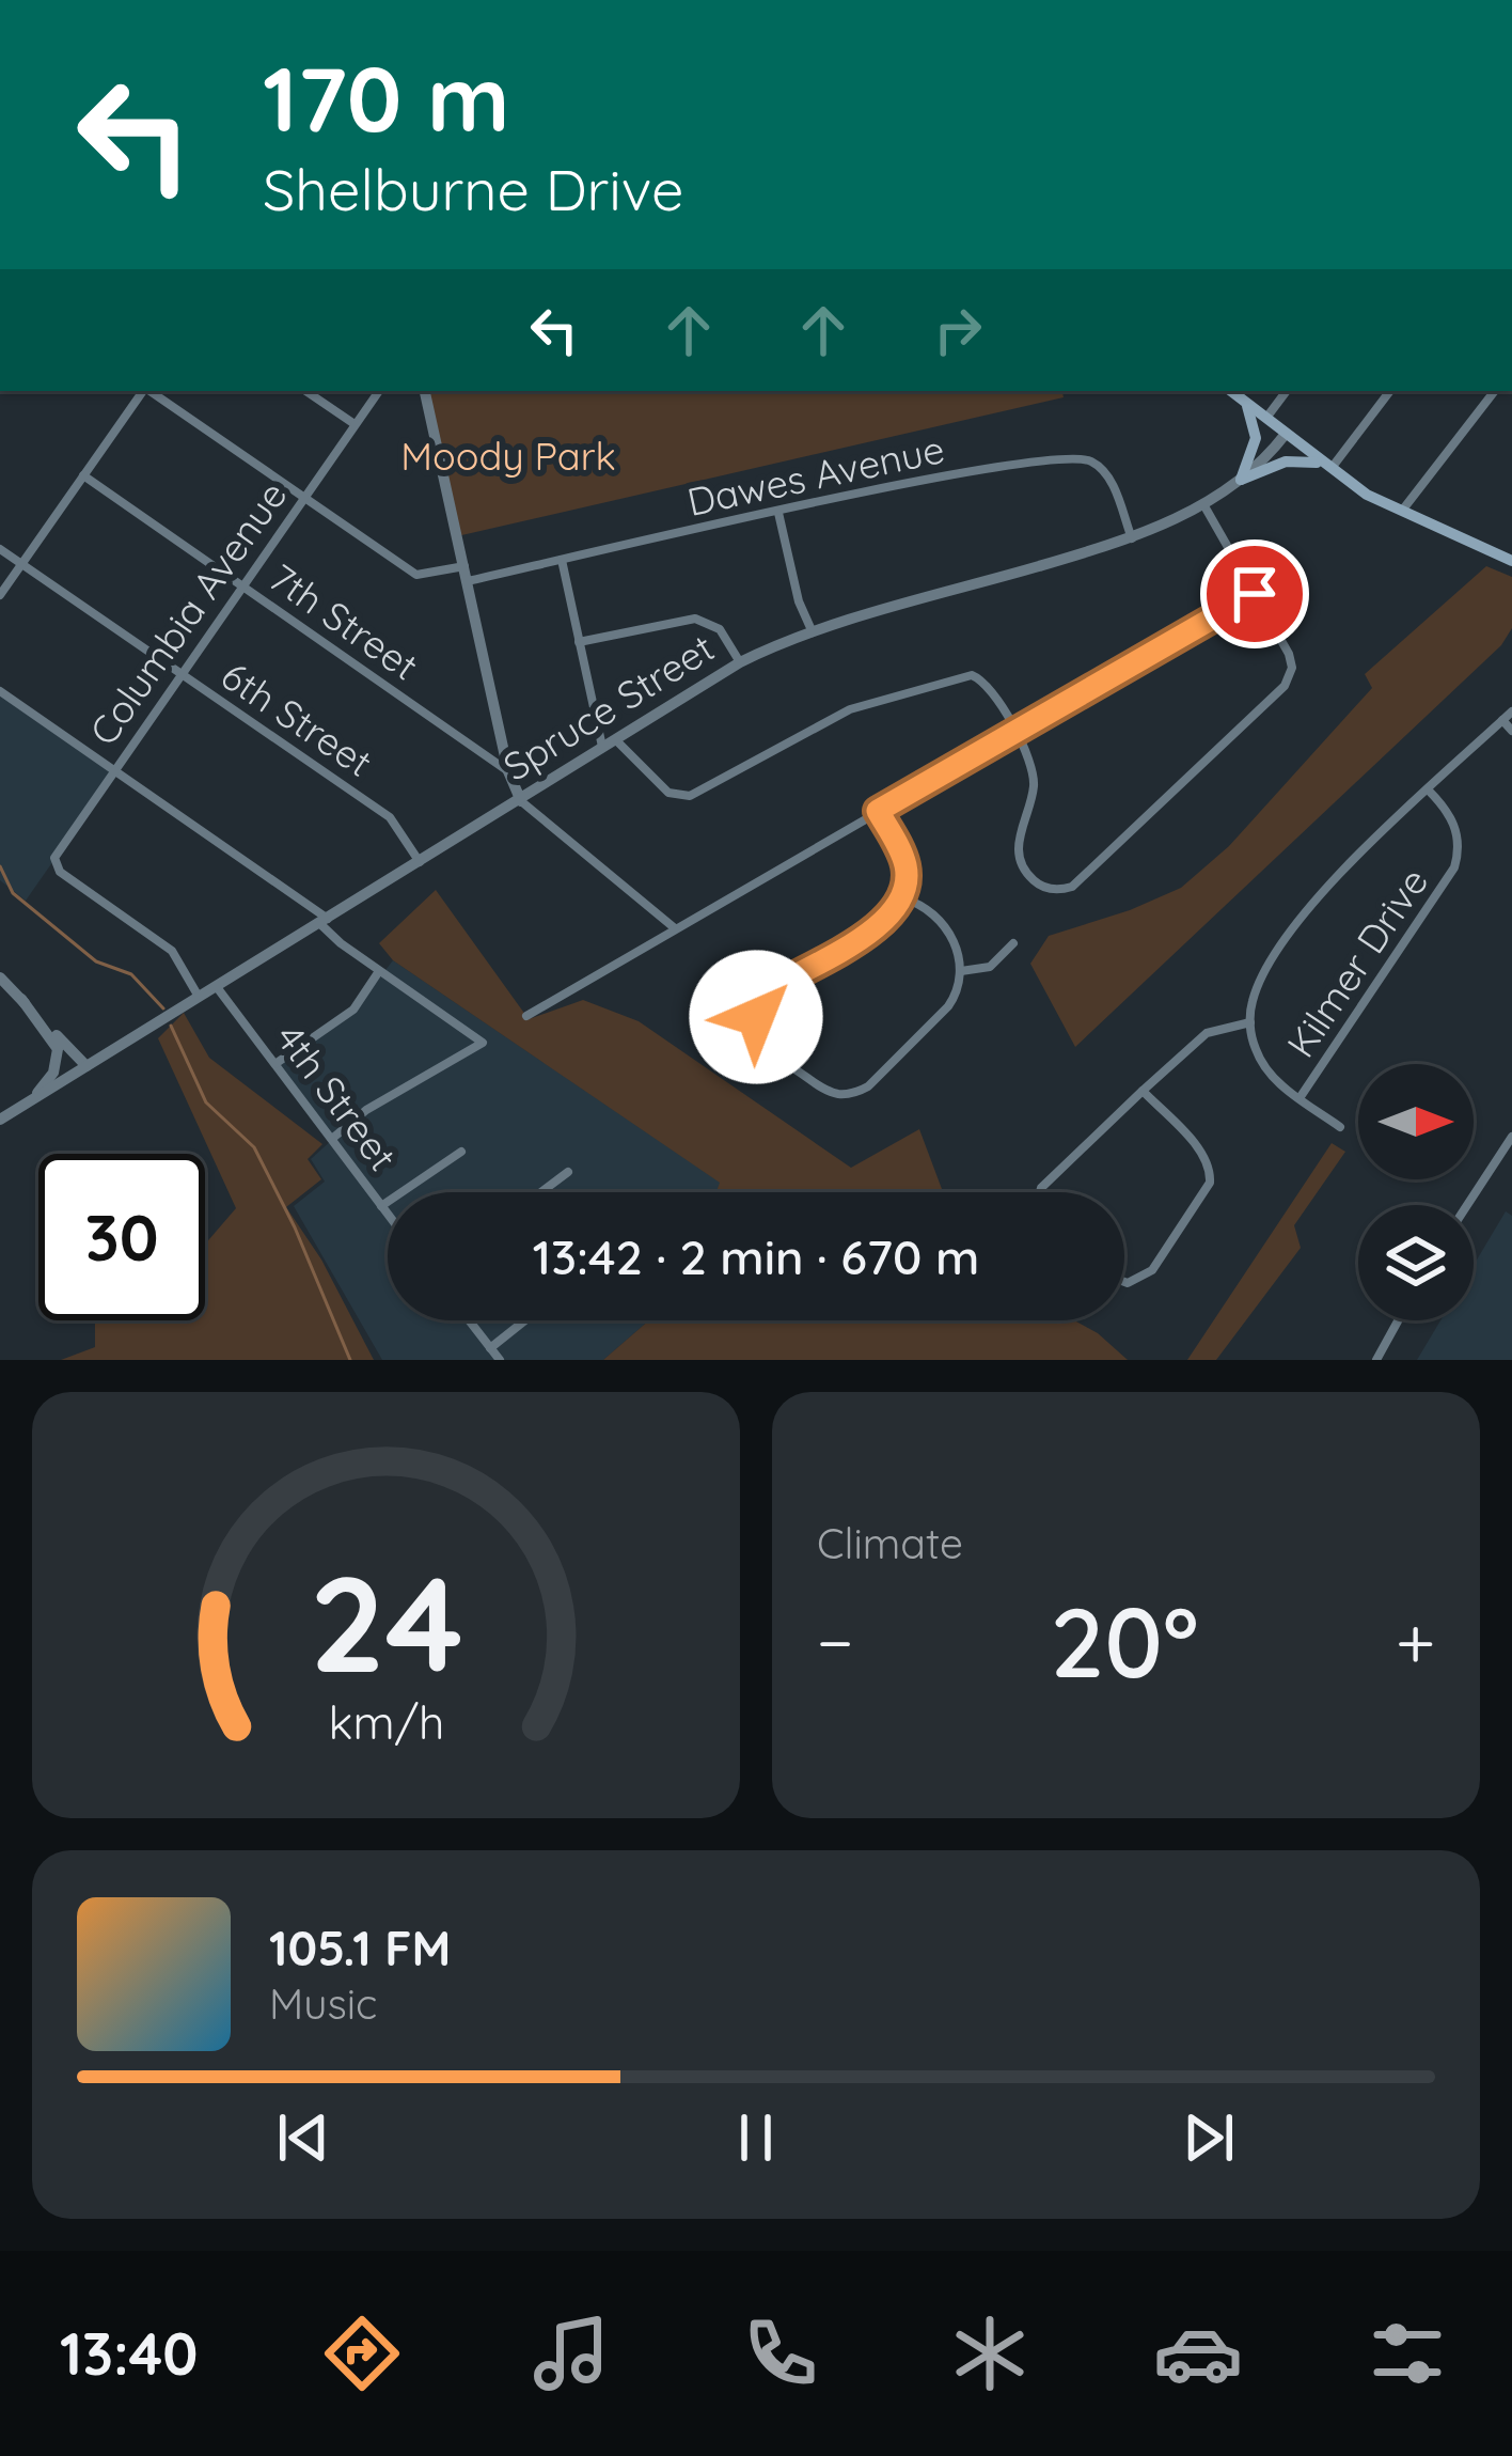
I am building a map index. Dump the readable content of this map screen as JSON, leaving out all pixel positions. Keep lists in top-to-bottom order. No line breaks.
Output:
{"streets":{"street":["Dawes Avenue","Columbia Avenue","7th Street","Spruce Street","6th Street","Kilmer Drive","4th Street"]},"crossings":[["Dawes Avenue","Columbia Avenue"],["Dawes Avenue","Spruce Street"],["Columbia Avenue","7th Street"],["Columbia Avenue","Spruce Street"],["Columbia Avenue","6th Street"],["Spruce Street","6th Street"],["Spruce Street","4th Street"]],"parks":["Moody Park"],"north":"right","page":{"turn":["170 m","Shelburne Drive"],"limit":"30","trip":"13:42 · 2 min · 670 m","tile":"Climate","heat":["−","20°","+"],"song":["105.1 FM","Music"],"tabs":"13:40","gauge":["24","km/h"]}}
